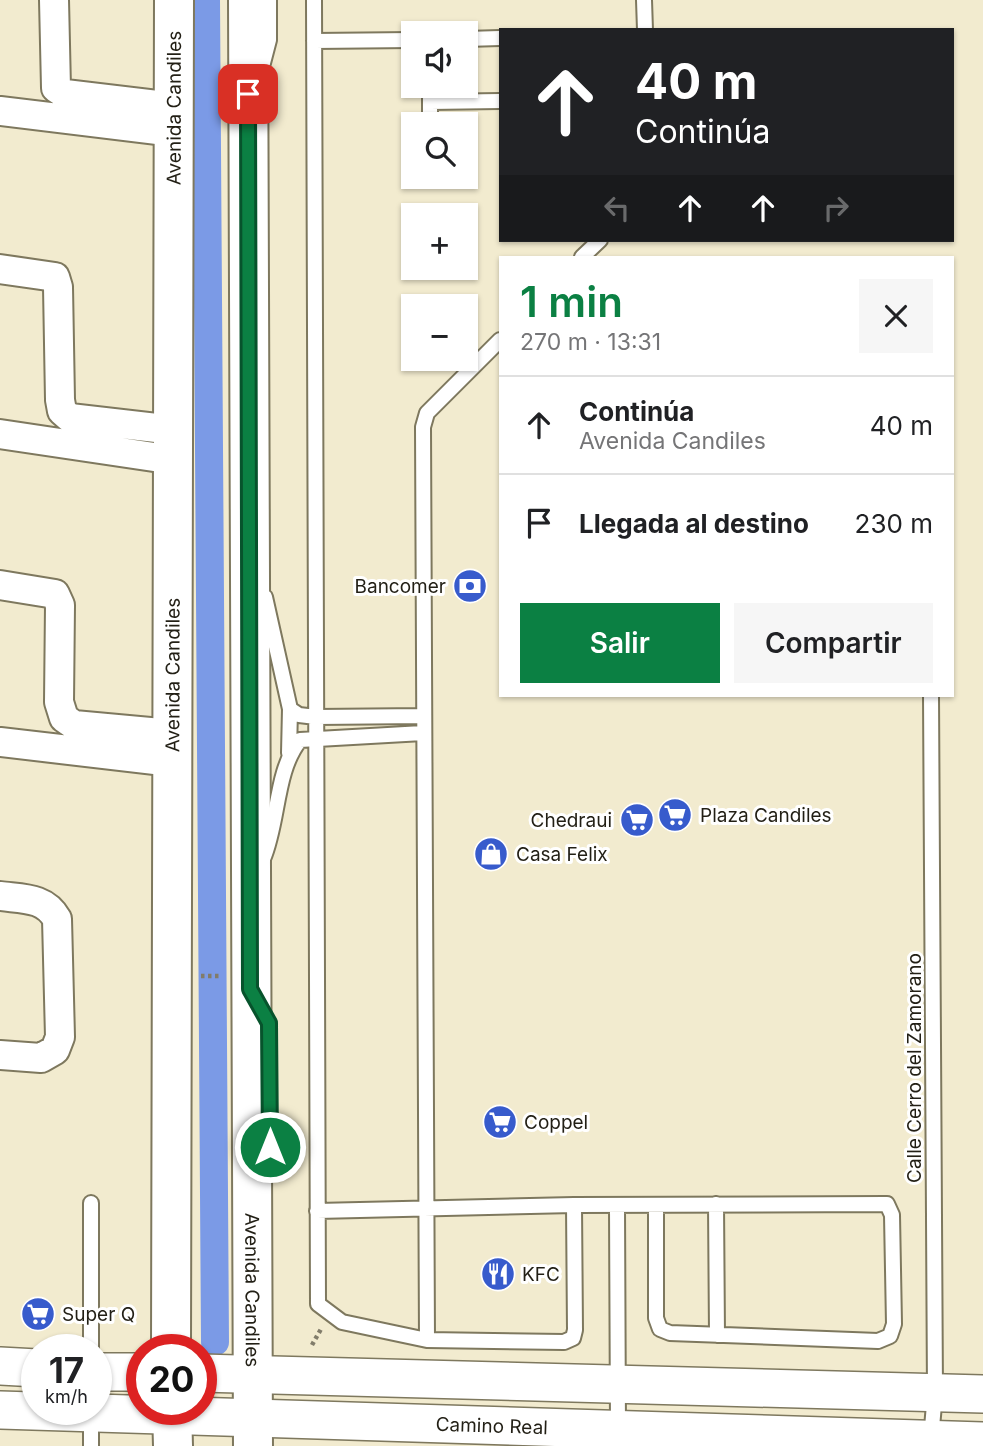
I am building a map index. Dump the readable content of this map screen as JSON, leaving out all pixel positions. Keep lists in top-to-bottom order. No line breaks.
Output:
{"streets":{"main road":["Avenida Candiles"],"street":["Camino Real"],"lane":["Calle Cerro del Zamorano"]},"crossings":[["Avenida Candiles","Camino Real"],["Calle Cerro del Zamorano","Camino Real"]],"places":{"bank":["Bancomer"],"supermarket":["Plaza Candiles","Chedraui","Coppel","Super Q"],"shop":["Casa Felix"],"restaurant":["KFC"]},"page":{"map_buttons":["+","−"],"turn":["40 m","Continúa"],"heading":["1 min","270 m · 13:31"],"list":[{"name":"Continúa","note":"Avenida Candiles","value":"40 m"},{"name":"Llegada al destino","value":"230 m"}],"buttons":["Salir","Compartir"],"speed":"17 km/h","limit":"20"}}
